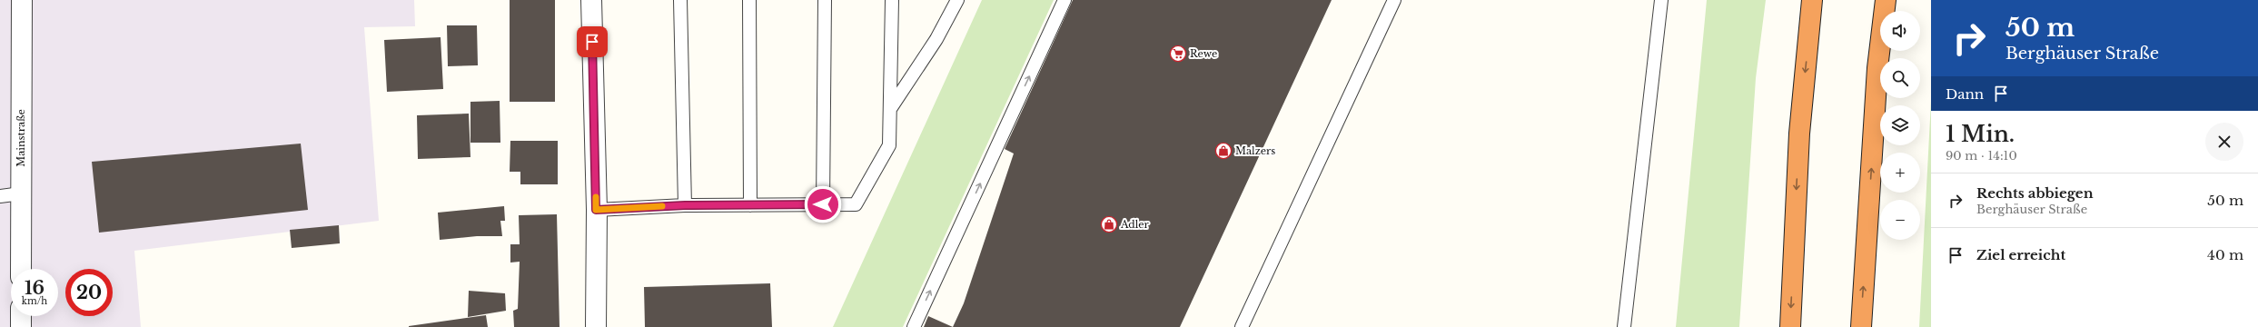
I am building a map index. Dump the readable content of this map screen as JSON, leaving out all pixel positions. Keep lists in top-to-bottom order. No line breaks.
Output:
{"streets":{"street":["Mainstraße"]},"places":{"supermarket":["Rewe"],"shop":["Malzers","Adler"]},"page":{"turn":["50 m","Berghäuser Straße"],"map_buttons":["+","−"],"then":"Dann","heading":["1 Min.","90 m · 14:10"],"list":[{"name":"Rechts abbiegen","note":"Berghäuser Straße","value":"50 m"},{"name":"Ziel erreicht","value":"40 m"}],"speed":"16 km/h","limit":"20"}}
